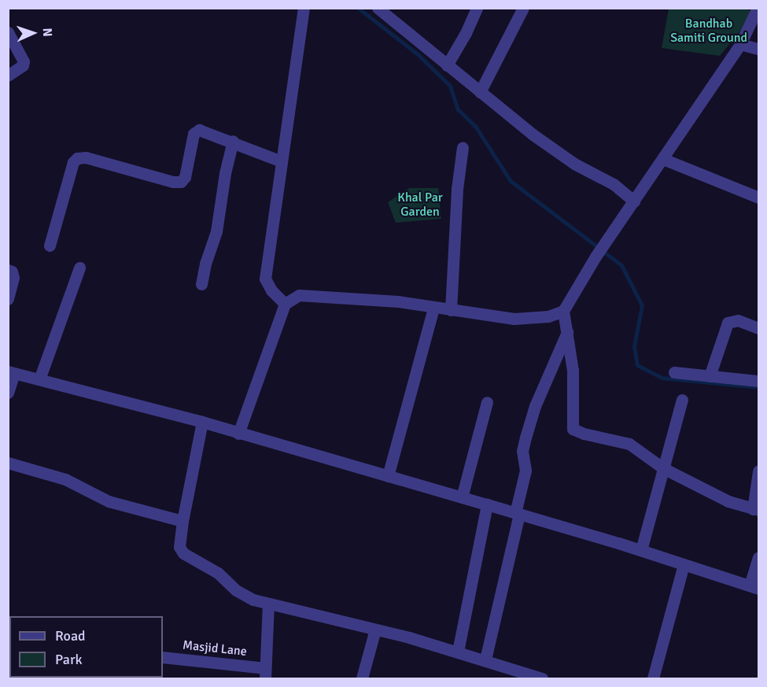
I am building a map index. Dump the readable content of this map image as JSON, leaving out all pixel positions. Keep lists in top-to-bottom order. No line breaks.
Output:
{"streets":{"street":["Masjid Lane"]},"parks":["Bandhab Samiti Ground","Khal Par Garden"],"legend":["Road","Park"],"north":"right"}
